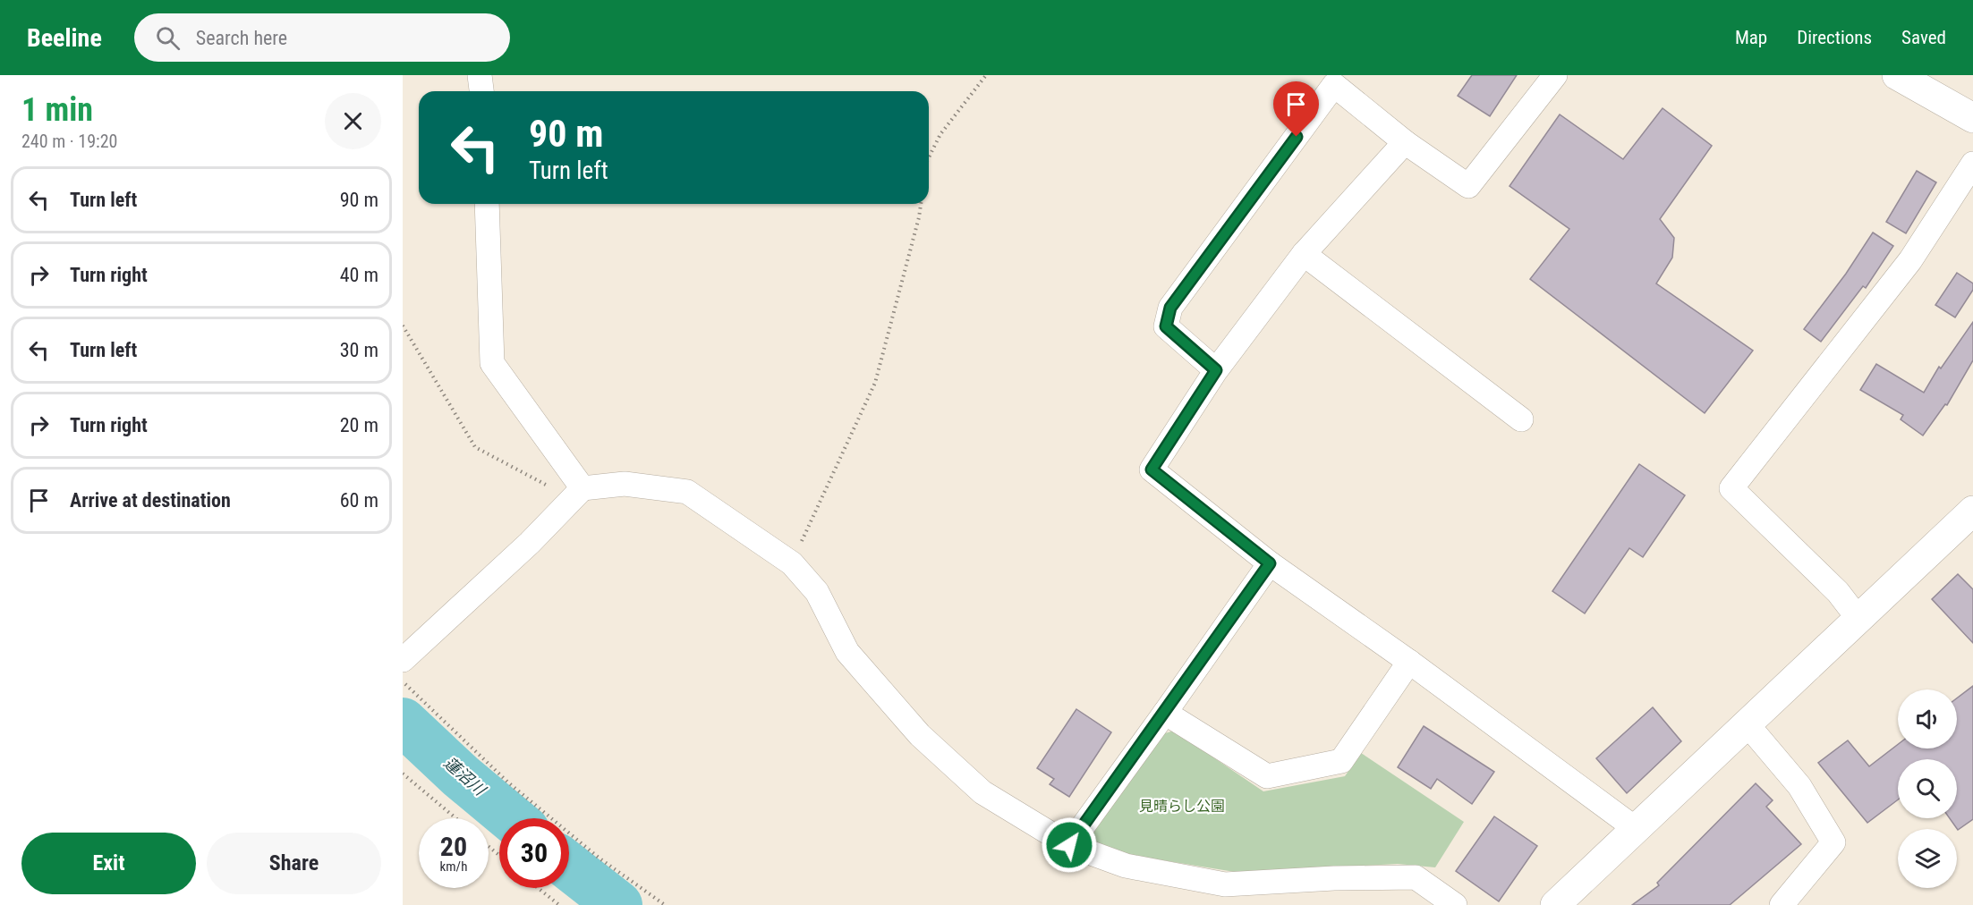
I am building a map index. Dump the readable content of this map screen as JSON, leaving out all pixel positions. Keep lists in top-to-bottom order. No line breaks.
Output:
{"water":["蓮沼川"],"parks":["見晴らし公園"],"page":{"header":"Beeline","search":"Search here","nav":["Map","Directions","Saved"],"heading":["1 min","240 m · 19:20"],"turn":["90 m","Turn left"],"list":[{"name":"Turn left","value":"90 m"},{"name":"Turn right","value":"40 m"},{"name":"Turn left","value":"30 m"},{"name":"Turn right","value":"20 m"},{"name":"Arrive at destination","value":"60 m"}],"speed":"20 km/h","limit":"30","buttons":["Exit","Share"]}}
